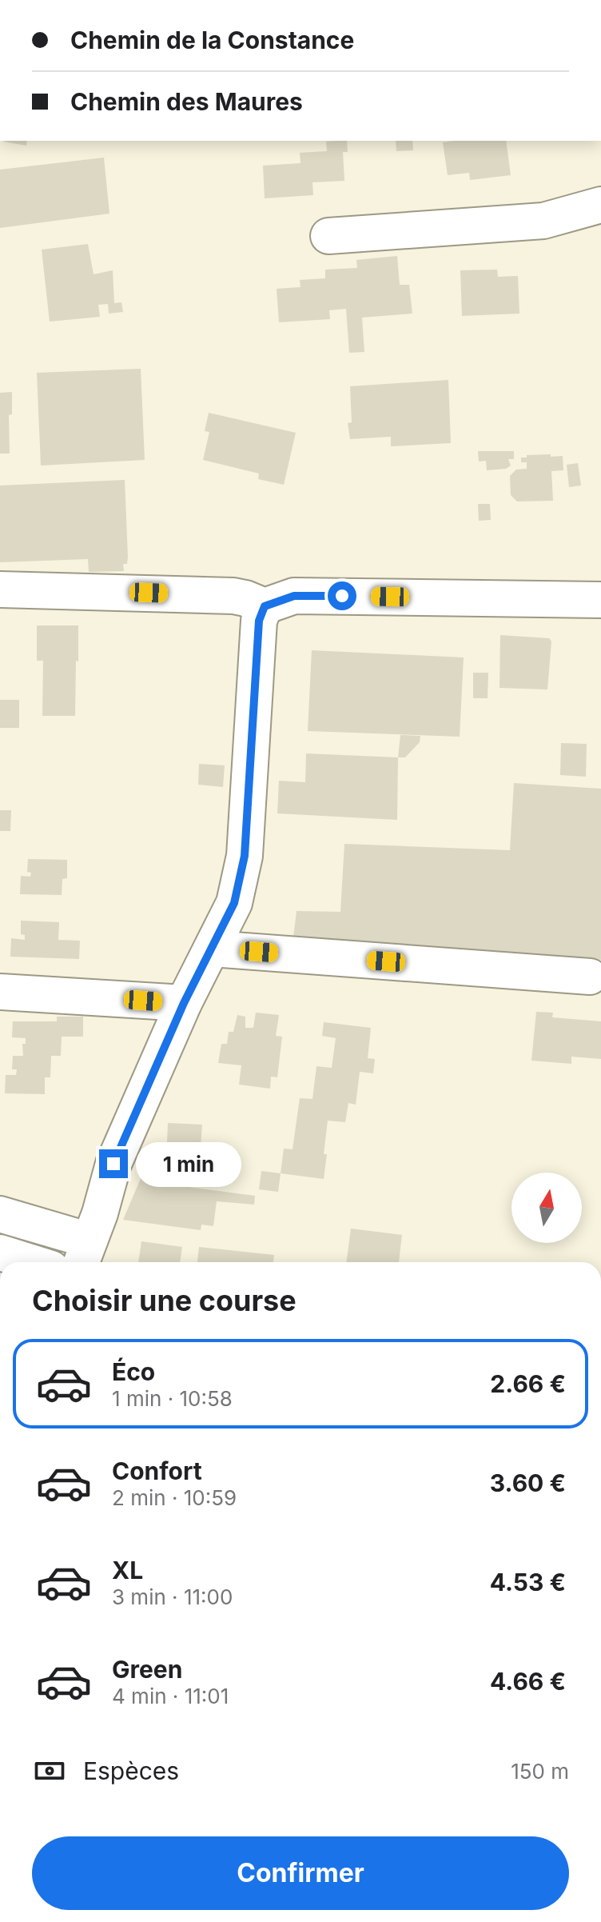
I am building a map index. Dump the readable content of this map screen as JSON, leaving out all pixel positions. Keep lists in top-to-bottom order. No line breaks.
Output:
{"north":"top","page":{"banner":["Chemin de la Constance","Chemin des Maures"],"bubble":"1 min","heading":"Choisir une course","list":[{"name":"Éco","note":"1 min · 10:58","value":"2.66 €"},{"name":"Confort","note":"2 min · 10:59","value":"3.60 €"},{"name":"XL","note":"3 min · 11:00","value":"4.53 €"},{"name":"Green","note":"4 min · 11:01","value":"4.66 €"}],"pay":["Espèces","150 m"],"buttons":"Confirmer"}}
